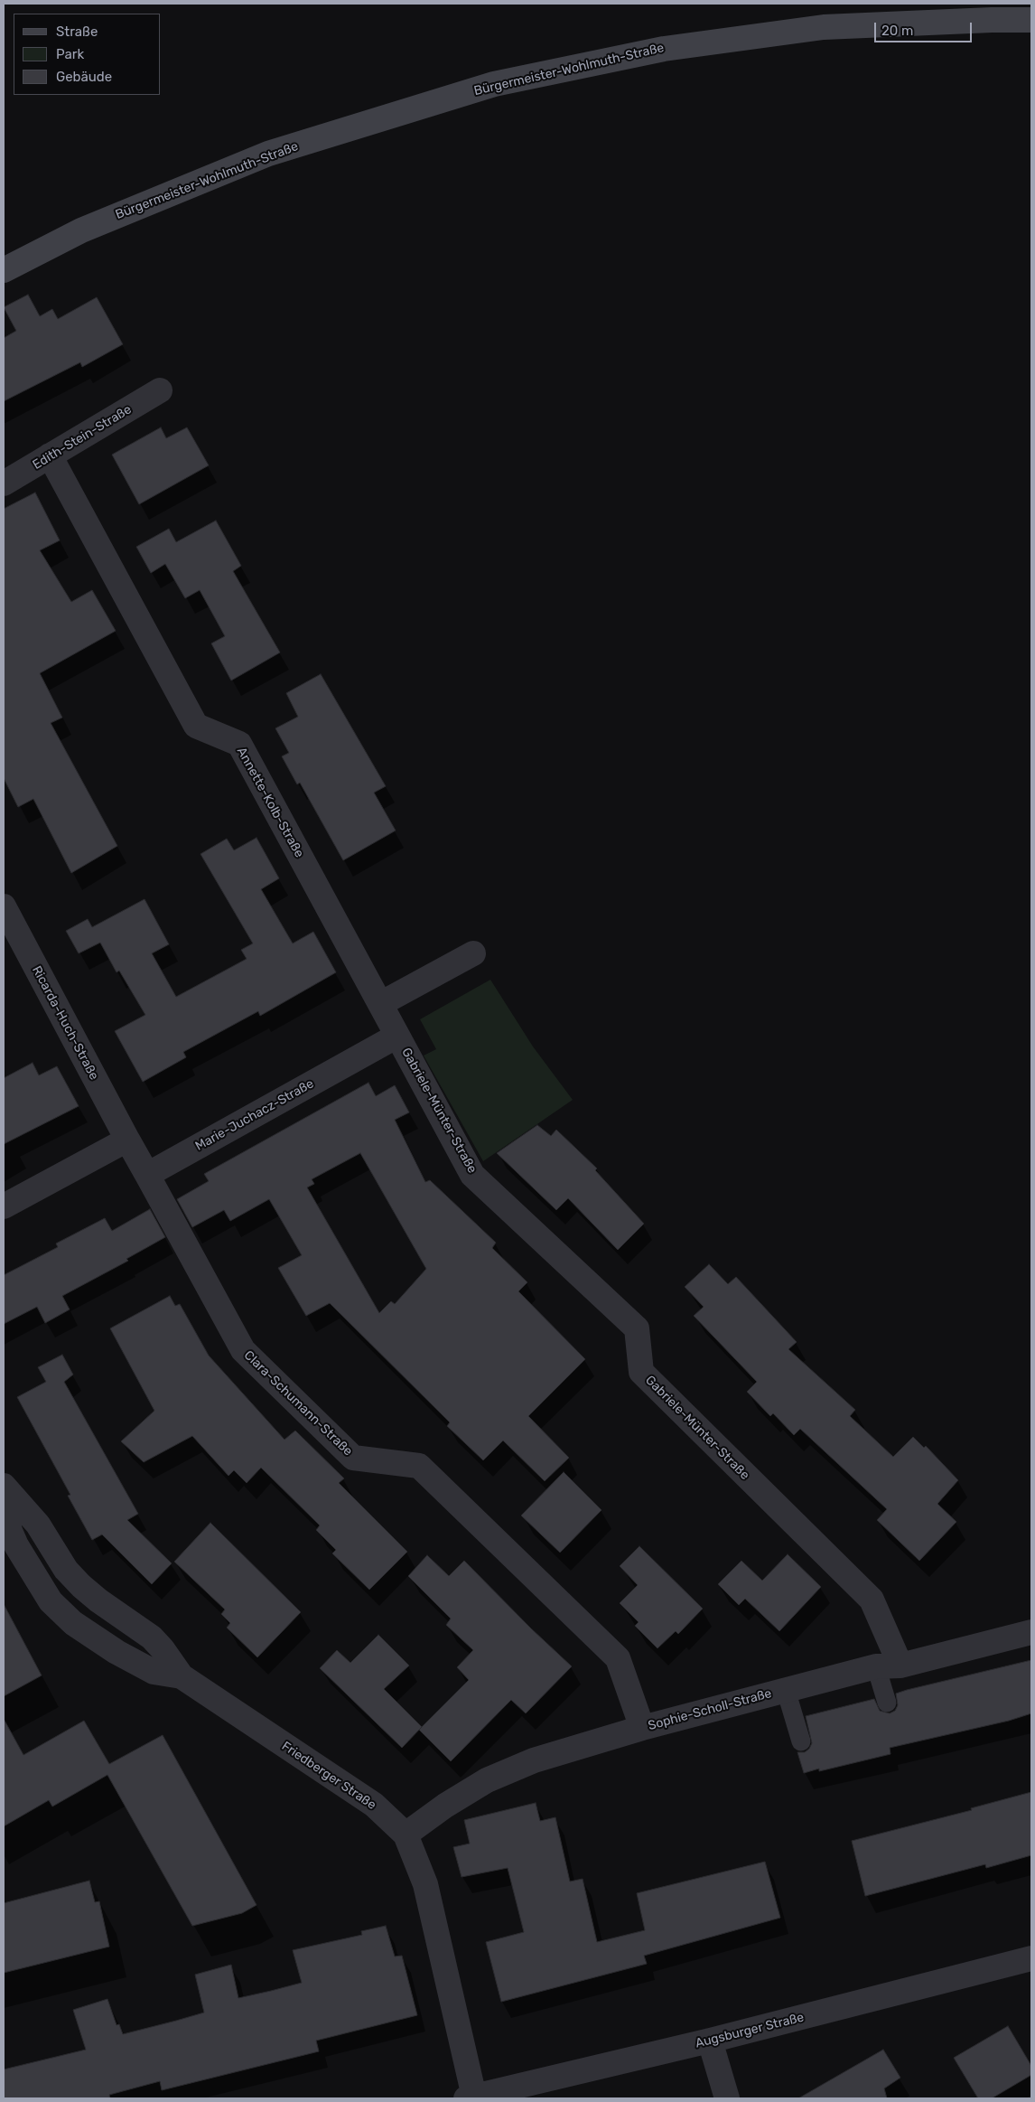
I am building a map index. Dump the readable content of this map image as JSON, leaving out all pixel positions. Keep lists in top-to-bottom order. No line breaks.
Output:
{"streets":{"street":["Bürgermeister-Wohlmuth-Straße","Edith-Stein-Straße","Annette-Kolb-Straße","Ricarda-Huch-Straße","Gabriele-Münter-Straße","Marie-Juchacz-Straße","Clara-Schumann-Straße","Sophie-Scholl-Straße","Friedberger Straße","Augsburger Straße"]},"crossings":[["Edith-Stein-Straße","Annette-Kolb-Straße"],["Gabriele-Münter-Straße","Marie-Juchacz-Straße"],["Gabriele-Münter-Straße","Sophie-Scholl-Straße"],["Marie-Juchacz-Straße","Clara-Schumann-Straße"],["Clara-Schumann-Straße","Sophie-Scholl-Straße"],["Sophie-Scholl-Straße","Friedberger Straße"],["Friedberger Straße","Augsburger Straße"]],"legend":["Straße","Park","Gebäude"],"scale_bar":"20 m"}
